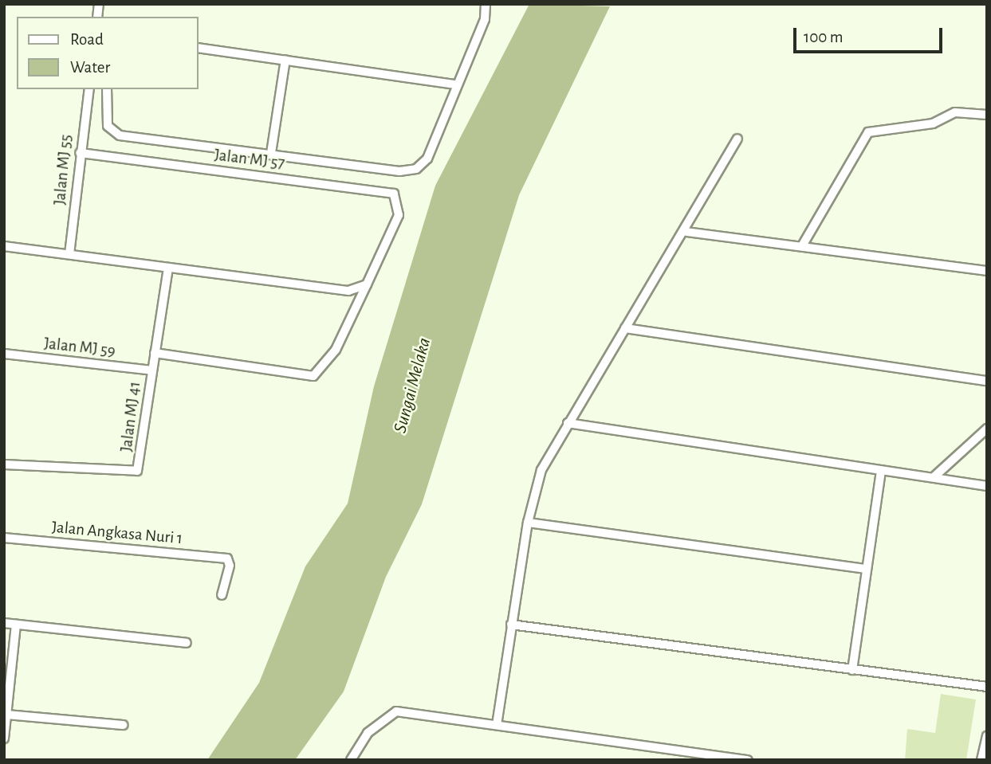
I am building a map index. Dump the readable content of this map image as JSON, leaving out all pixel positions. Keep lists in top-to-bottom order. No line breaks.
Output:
{"streets":{"street":["Jalan MJ 57","Jalan MJ 55","Jalan MJ 59","Jalan MJ 41","Jalan Angkasa Nuri 1"]},"crossings":[["Jalan MJ 57","Jalan MJ 55"],["Jalan MJ 59","Jalan MJ 41"]],"water":["Sungai Melaka"],"legend":["Road","Water"],"scale_bar":"100 m"}
